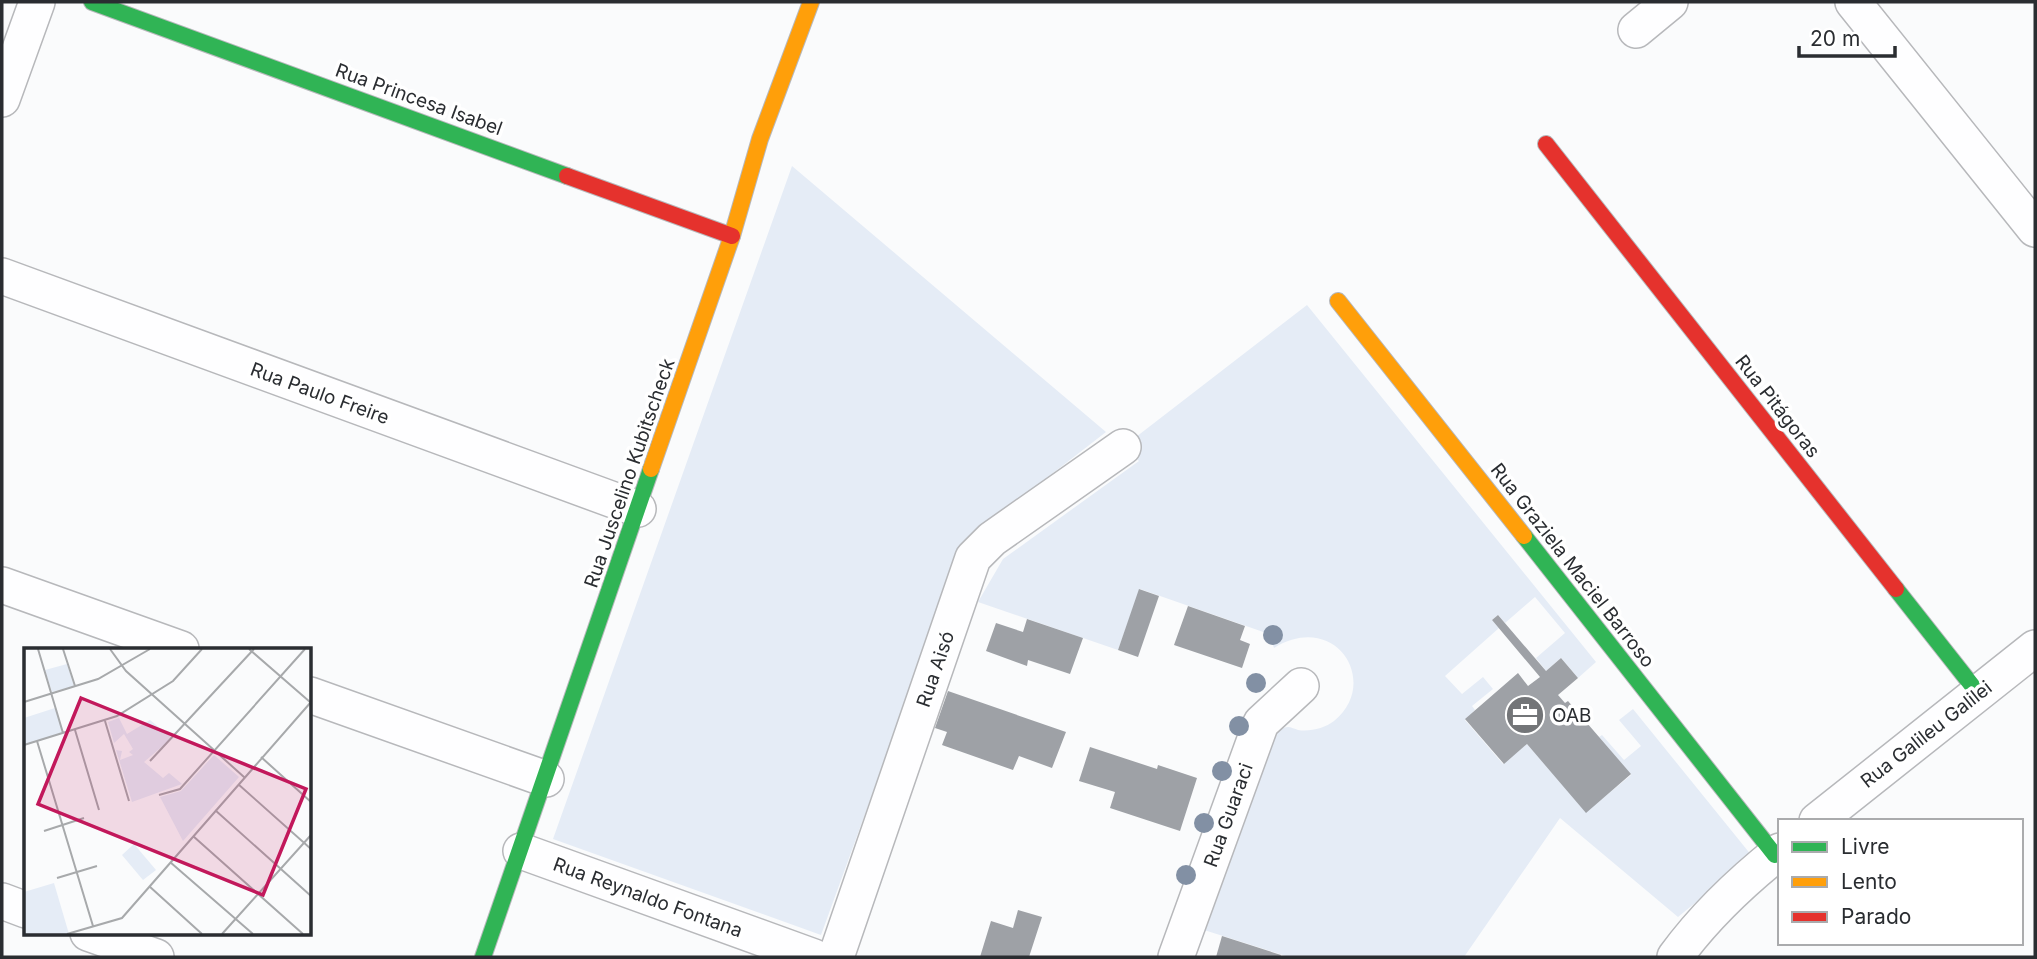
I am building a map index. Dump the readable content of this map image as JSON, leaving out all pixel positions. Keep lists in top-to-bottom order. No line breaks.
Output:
{"streets":{"street":["Rua Princesa Isabel","Rua Paulo Freire","Rua Pitágoras","Rua Juscelino Kubitscheck","Rua Graziela Maciel Barroso","Rua Aisó","Rua Galileu Galilei","Rua Guaraci","Rua Reynaldo Fontana"]},"crossings":[["Rua Princesa Isabel","Rua Juscelino Kubitscheck"],["Rua Paulo Freire","Rua Juscelino Kubitscheck"],["Rua Pitágoras","Rua Galileu Galilei"],["Rua Juscelino Kubitscheck","Rua Reynaldo Fontana"]],"places":{"office":["OAB"]},"legend":["Livre","Lento","Parado"],"scale_bar":"20 m"}
